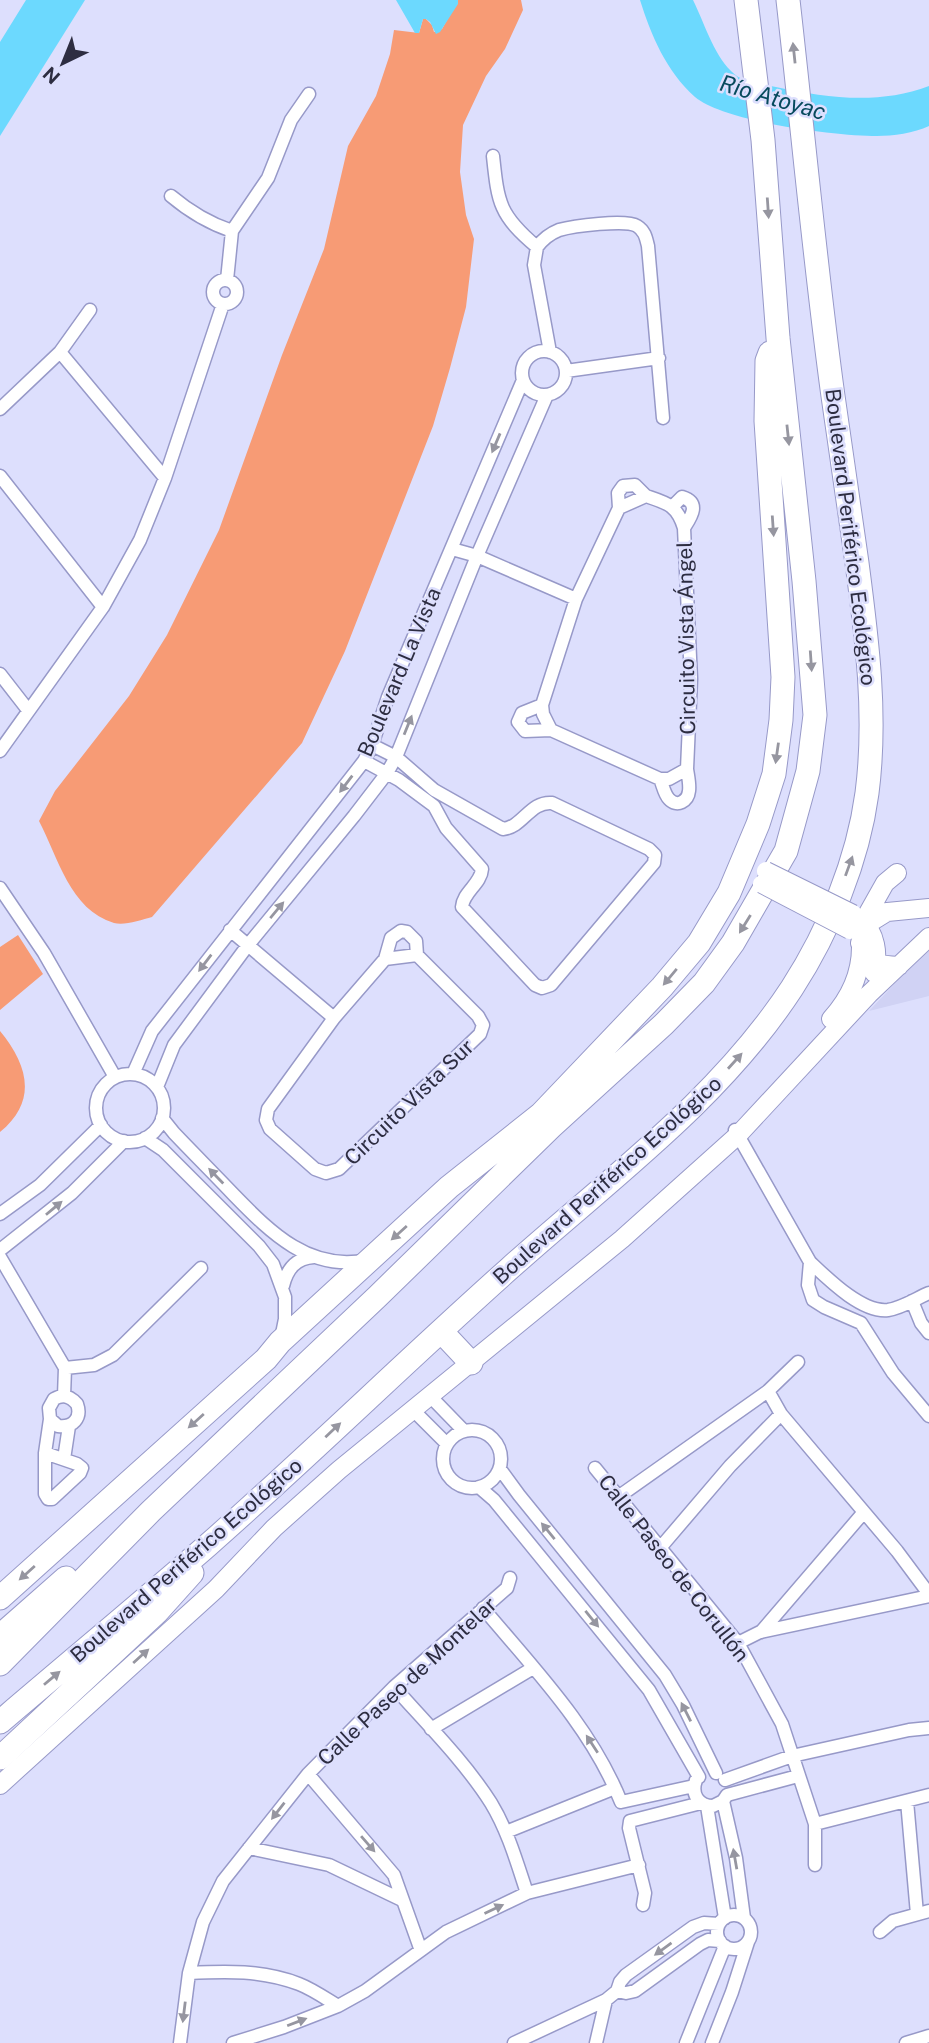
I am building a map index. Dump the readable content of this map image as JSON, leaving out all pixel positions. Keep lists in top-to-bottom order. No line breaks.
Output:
{"streets":{"highway":["Boulevard Periférico Ecológico"],"street":["Circuito Vista Ángel","Boulevard La Vista","Circuito Vista Sur","Calle Paseo de Corullón","Calle Paseo de Montelar"]},"water":["Río Atoyac"],"north":"bottom left"}
